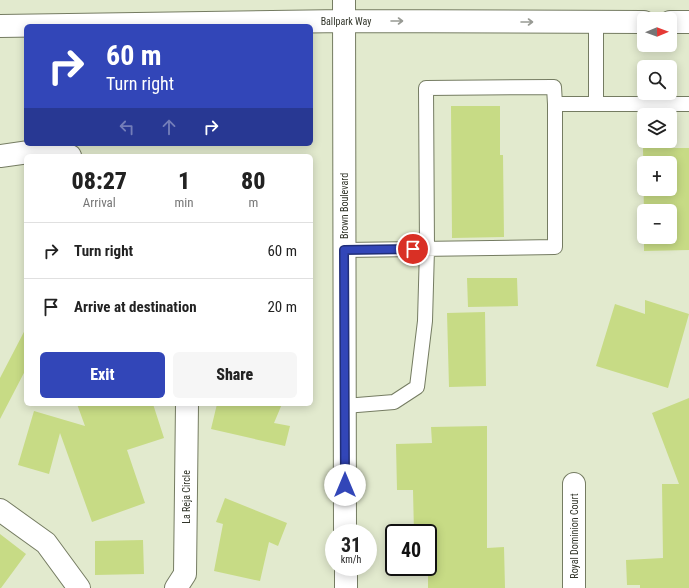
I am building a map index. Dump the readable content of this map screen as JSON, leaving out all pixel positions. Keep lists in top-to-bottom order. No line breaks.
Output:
{"streets":{"street":["Ballpark Way","Brown Boulevard","La Reja Circle","Royal Dominion Court"]},"crossings":[["Ballpark Way","Brown Boulevard"]],"one_way":["Ballpark Way"],"north":"right","page":{"map_buttons":["+","−"],"turn":["60 m","Turn right"],"eta":["08:27","Arrival","1","min","80","m"],"list":[{"name":"Turn right","value":"60 m"},{"name":"Arrive at destination","value":"20 m"}],"buttons":["Exit","Share"],"speed":"31 km/h","limit":"40"}}
